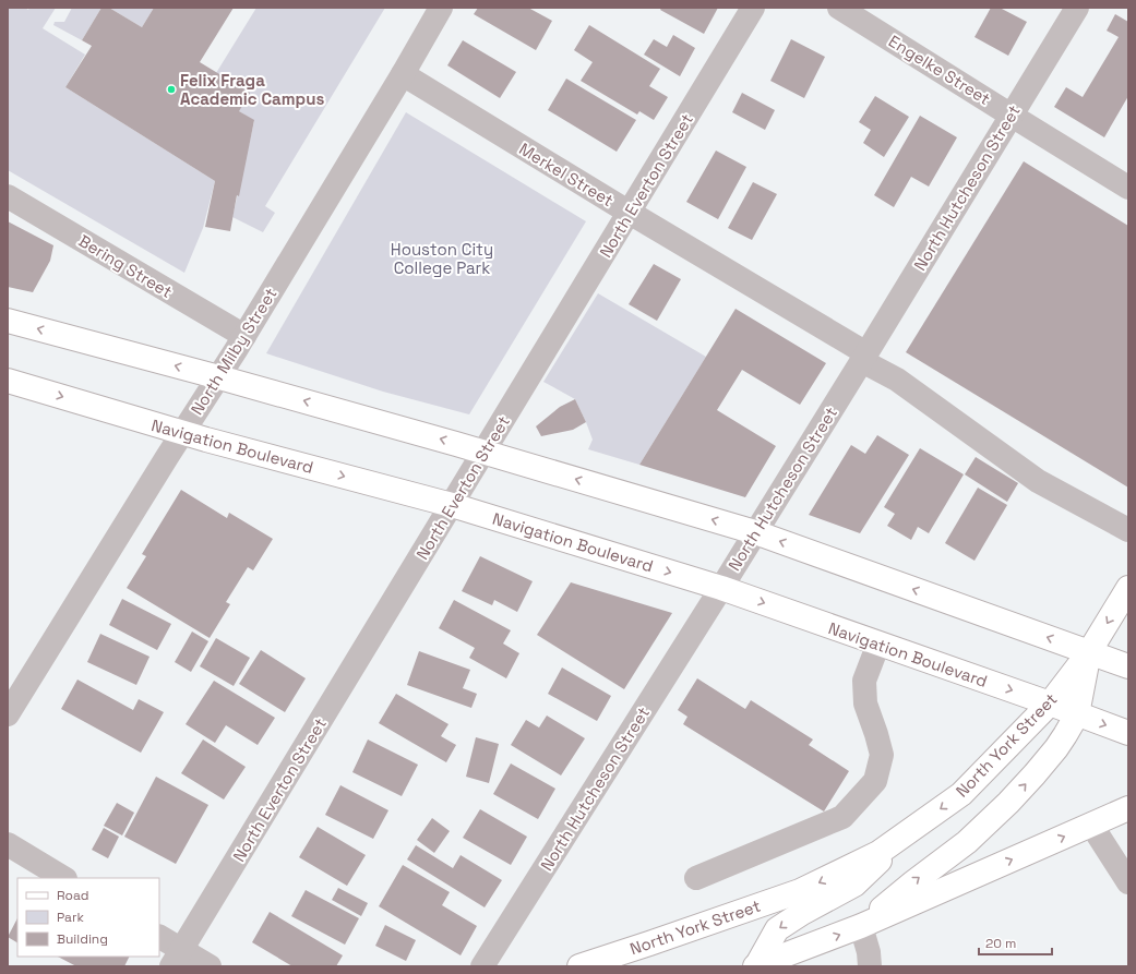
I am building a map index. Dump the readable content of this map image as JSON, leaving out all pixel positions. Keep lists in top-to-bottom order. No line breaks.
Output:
{"streets":{"main road":["Navigation Boulevard","North York Street"],"street":["Engelke Street","Merkel Street","North Everton Street","North Hutcheson Street","Bering Street","North Milby Street"]},"crossings":[["Engelke Street","North Hutcheson Street"],["Merkel Street","North Everton Street"],["Merkel Street","North Hutcheson Street"],["Merkel Street","North Milby Street"],["North Everton Street","Navigation Boulevard"],["North Hutcheson Street","Navigation Boulevard"],["Bering Street","North Milby Street"],["North Milby Street","Navigation Boulevard"],["Navigation Boulevard","North York Street"]],"parks":["Houston City College Park"],"places":["Felix Fraga Academic Campus"],"legend":["Road","Park","Building"],"scale_bar":"20 m"}
